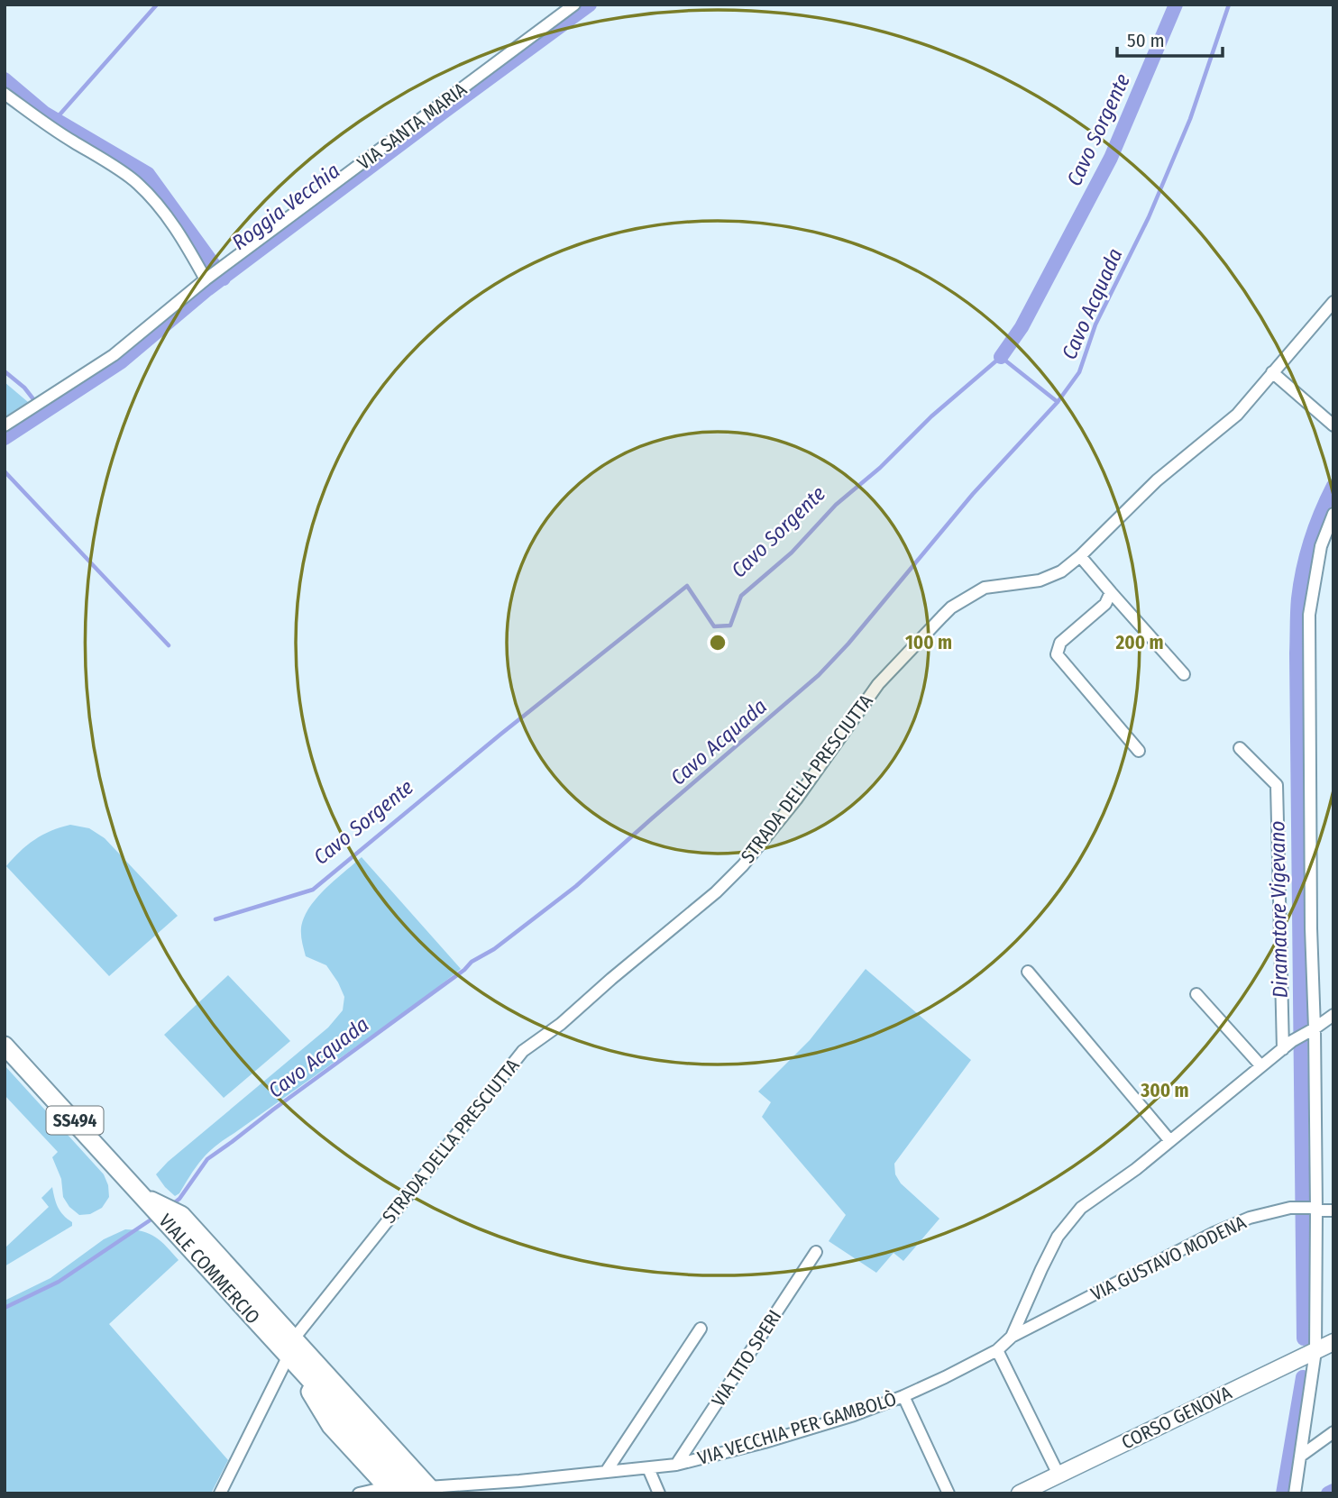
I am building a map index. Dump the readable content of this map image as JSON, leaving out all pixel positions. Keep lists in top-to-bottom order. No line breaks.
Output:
{"streets":{"main road":["SS494","VIALE COMMERCIO","CORSO GENOVA"],"street":["VIA SANTA MARIA","STRADA DELLA PRESCIUTTA","VIA GUSTAVO MODENA","VIA TITO SPERI","VIA VECCHIA PER GAMBOLÒ"]},"crossings":[["STRADA DELLA PRESCIUTTA","VIALE COMMERCIO"],["VIA GUSTAVO MODENA","VIA VECCHIA PER GAMBOLÒ"],["VIALE COMMERCIO","VIA VECCHIA PER GAMBOLÒ"],["VIA TITO SPERI","VIA VECCHIA PER GAMBOLÒ"]],"water":["Cavo Sorgente","Roggia Vecchia","Cavo Acquada","Diramatore Vigevano"],"scale_bar":"50 m","rings":["100 m","200 m","300 m"]}
